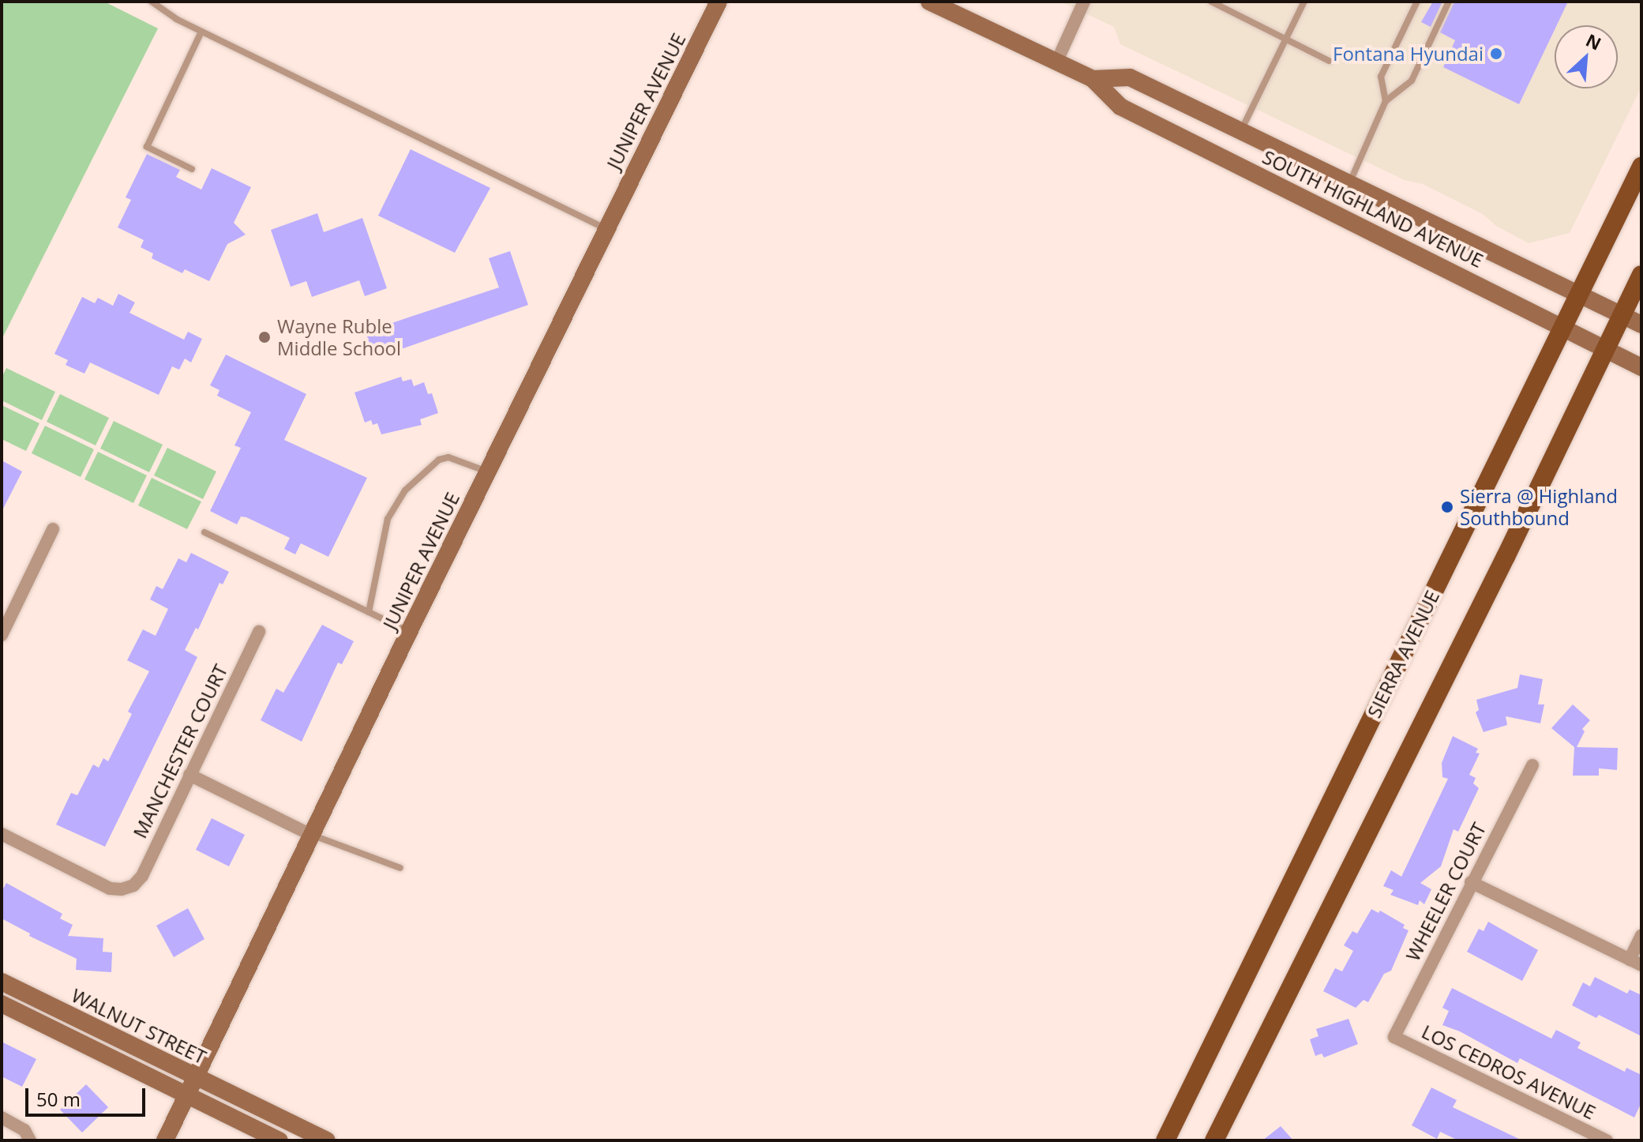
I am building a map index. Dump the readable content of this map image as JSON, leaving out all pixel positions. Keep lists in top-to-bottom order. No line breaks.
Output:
{"streets":{"main road":["SIERRA AVENUE"],"street":["JUNIPER AVENUE","SOUTH HIGHLAND AVENUE","MANCHESTER COURT","WHEELER COURT","WALNUT STREET","LOS CEDROS AVENUE"]},"crossings":[["JUNIPER AVENUE","WALNUT STREET"],["SOUTH HIGHLAND AVENUE","SIERRA AVENUE"],["WHEELER COURT","LOS CEDROS AVENUE"]],"places":["Fontana Hyundai","Wayne Ruble Middle School","Sierra @ Highland Southbound"],"scale_bar":"50 m","north":"top right"}
